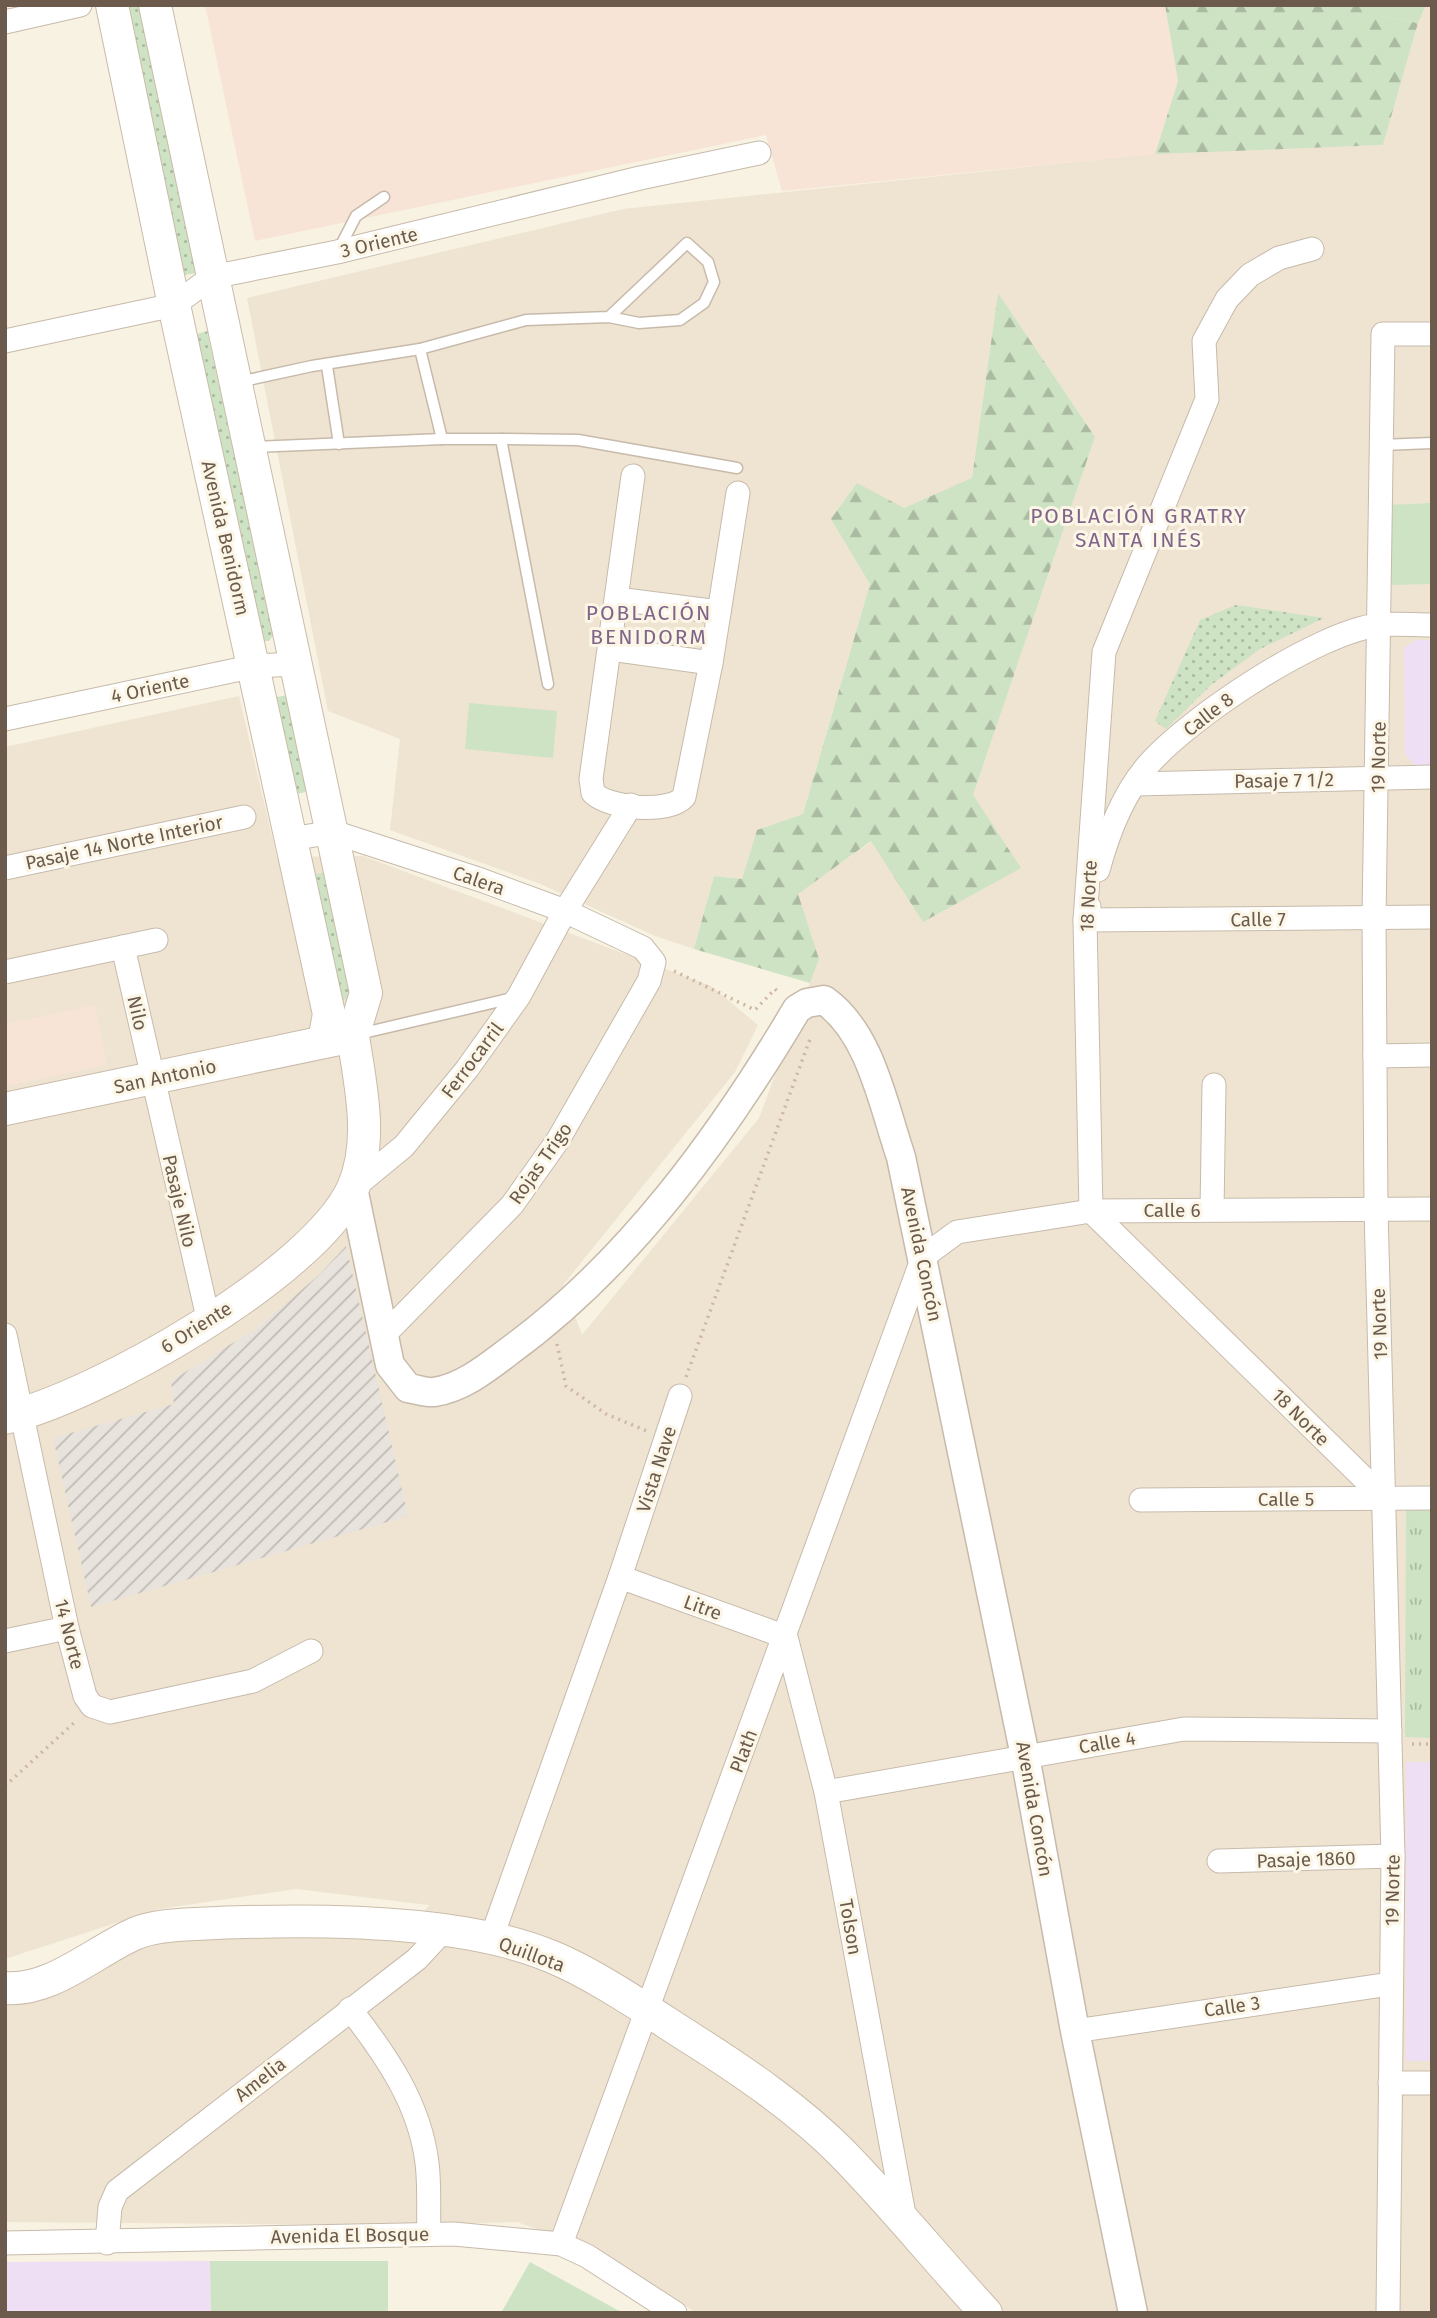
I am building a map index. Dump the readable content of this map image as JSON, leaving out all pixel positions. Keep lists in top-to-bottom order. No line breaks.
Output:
{"streets":{"main road":["Avenida Benidorm","San Antonio","6 Oriente","Quillota"],"street":["3 Oriente","4 Oriente","Calle 8","19 Norte","Pasaje 7 1/2","Pasaje 14 Norte Interior","Calera","18 Norte","Calle 7","Nilo","Ferrocarril","Rojas Trigo","Pasaje Nilo","Calle 6","Avenida Concón","Vista Nave","Calle 5","Litre","14 Norte","Calle 4","Plath","Pasaje 1860","Tolson","Calle 3","Amelia","Avenida El Bosque"]},"crossings":[["3 Oriente","Avenida Benidorm"],["Avenida Benidorm","4 Oriente"],["Avenida Benidorm","Calera"],["Avenida Benidorm","Ferrocarril"],["Avenida Benidorm","San Antonio"],["Avenida Benidorm","6 Oriente"],["Calle 8","19 Norte"],["Calle 8","Pasaje 7 1/2"],["Calle 8","18 Norte"],["Calle 8","Calle 7"],["19 Norte","Pasaje 7 1/2"],["19 Norte","18 Norte"],["19 Norte","Calle 7"],["19 Norte","Calle 6"],["19 Norte","Calle 5"],["19 Norte","Calle 4"],["19 Norte","Pasaje 1860"],["19 Norte","Calle 3"],["Calera","Ferrocarril"],["Calera","Rojas Trigo"],["18 Norte","Calle 7"],["18 Norte","Calle 6"],["18 Norte","Calle 5"],["Nilo","San Antonio"],["Nilo","Pasaje Nilo"],["Ferrocarril","6 Oriente"],["San Antonio","Pasaje Nilo"],["Pasaje Nilo","6 Oriente"],["Calle 6","Avenida Concón"],["Calle 6","Plath"],["Avenida Concón","Calle 4"],["Avenida Concón","Plath"],["Avenida Concón","Calle 3"],["6 Oriente","14 Norte"],["Vista Nave","Litre"],["Vista Nave","Quillota"],["Litre","Plath"],["Litre","Tolson"],["Calle 4","Tolson"],["Plath","Tolson"],["Plath","Quillota"],["Plath","Avenida El Bosque"],["Tolson","Quillota"],["Quillota","Amelia"],["Amelia","Avenida El Bosque"]],"districts":["POBLACIÓN GRATRY SANTA INÉS","POBLACIÓN BENIDORM"]}
